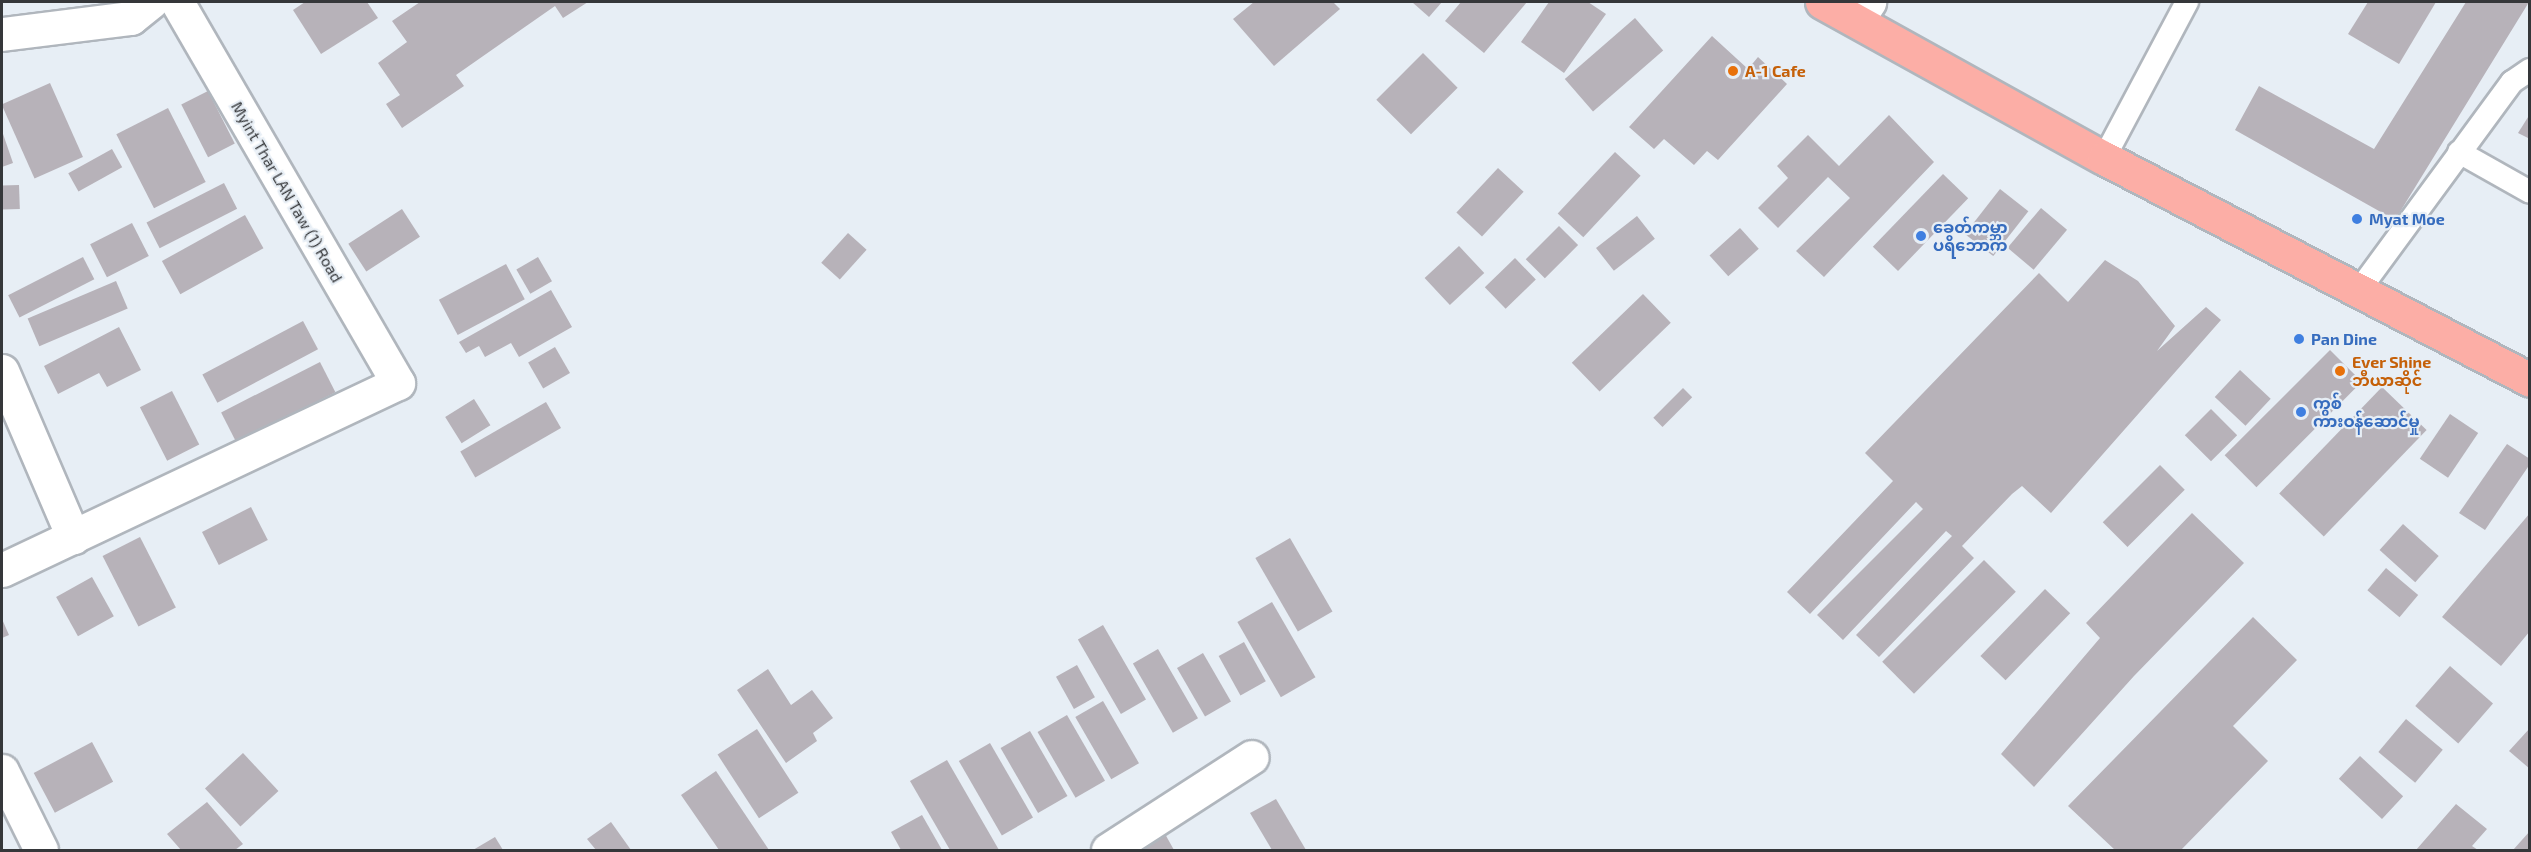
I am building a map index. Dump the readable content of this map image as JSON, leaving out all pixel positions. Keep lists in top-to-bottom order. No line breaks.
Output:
{"streets":{"street":["Myint Thar LAN Taw (1) Road"]},"places":["A-1 Cafe","Myat Moe","ခေတ်ကမ္ဘာ ပရိဘောက","Pan Dine","Ever Shine ဘီယာဆိုင်","ကွစ် ကားဝန်ဆောင်မှု"]}
